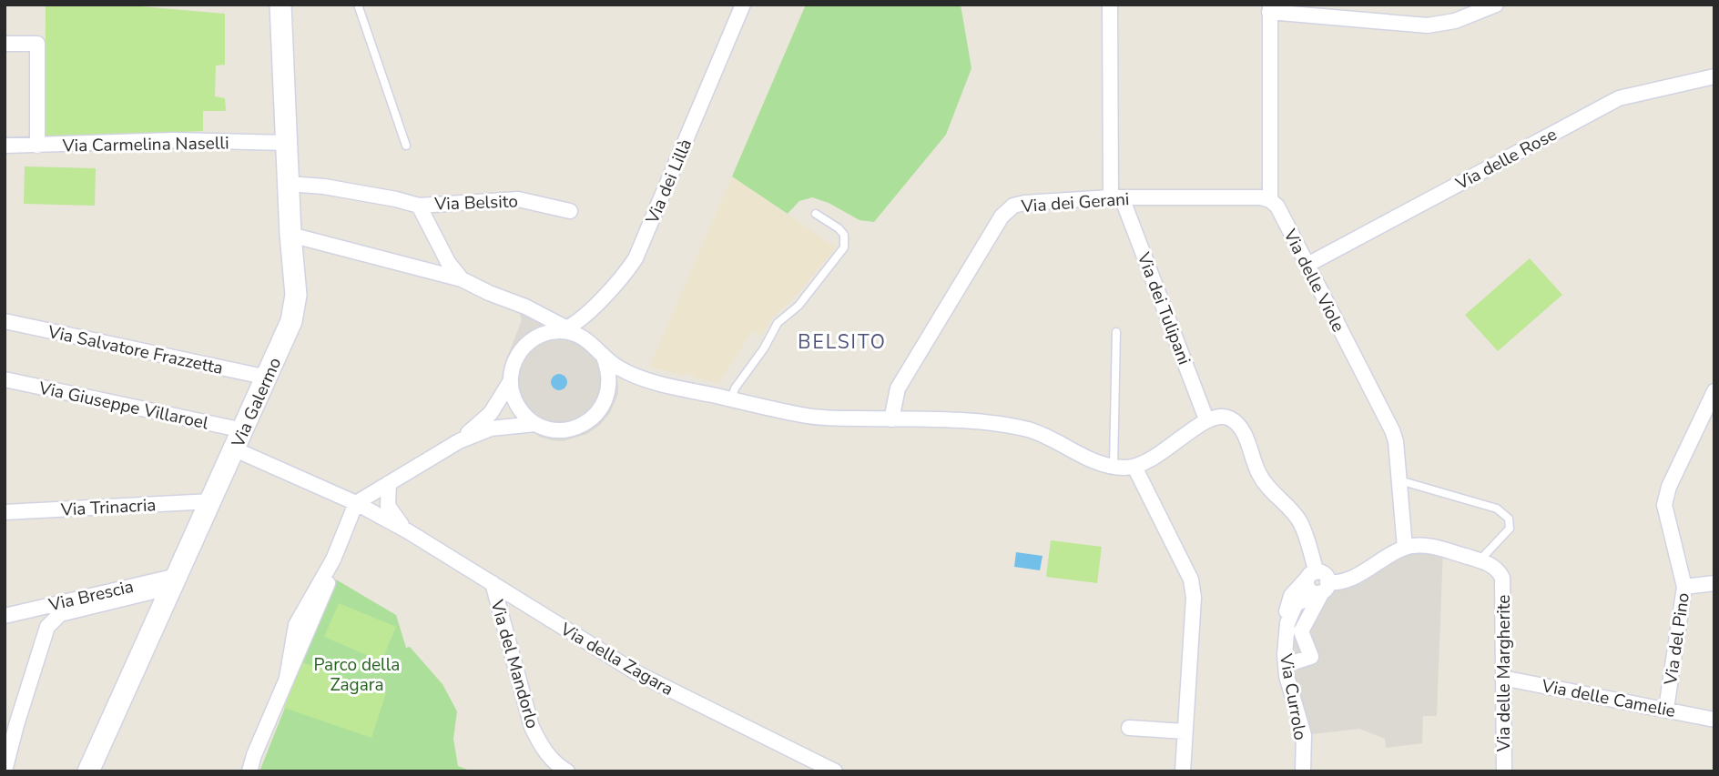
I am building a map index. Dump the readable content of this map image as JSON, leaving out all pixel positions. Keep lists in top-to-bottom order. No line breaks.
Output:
{"streets":{"main road":["Via Galermo"],"street":["Via Carmelina Naselli","Via delle Rose","Via dei Lillà","Via Belsito","Via dei Gerani","Via delle Viole","Via dei Tulipani","Via Salvatore Frazzetta","Via Giuseppe Villaroel","Via Trinacria","Via Brescia","Via del Pino","Via della Zagara","Via del Mandorlo","Via delle Margherite","Via Currolo","Via delle Camelie"]},"crossings":[["Via Carmelina Naselli","Via Galermo"],["Via delle Rose","Via delle Viole"],["Via Belsito","Via Galermo"],["Via dei Gerani","Via delle Viole"],["Via dei Gerani","Via dei Tulipani"],["Via delle Viole","Via delle Margherite"],["Via Salvatore Frazzetta","Via Galermo"],["Via Galermo","Via Giuseppe Villaroel"],["Via Galermo","Via Trinacria"],["Via Galermo","Via Brescia"],["Via del Pino","Via delle Camelie"],["Via della Zagara","Via del Mandorlo"],["Via delle Margherite","Via delle Camelie"]],"districts":["BELSITO"],"parks":["Parco della Zagara"]}
